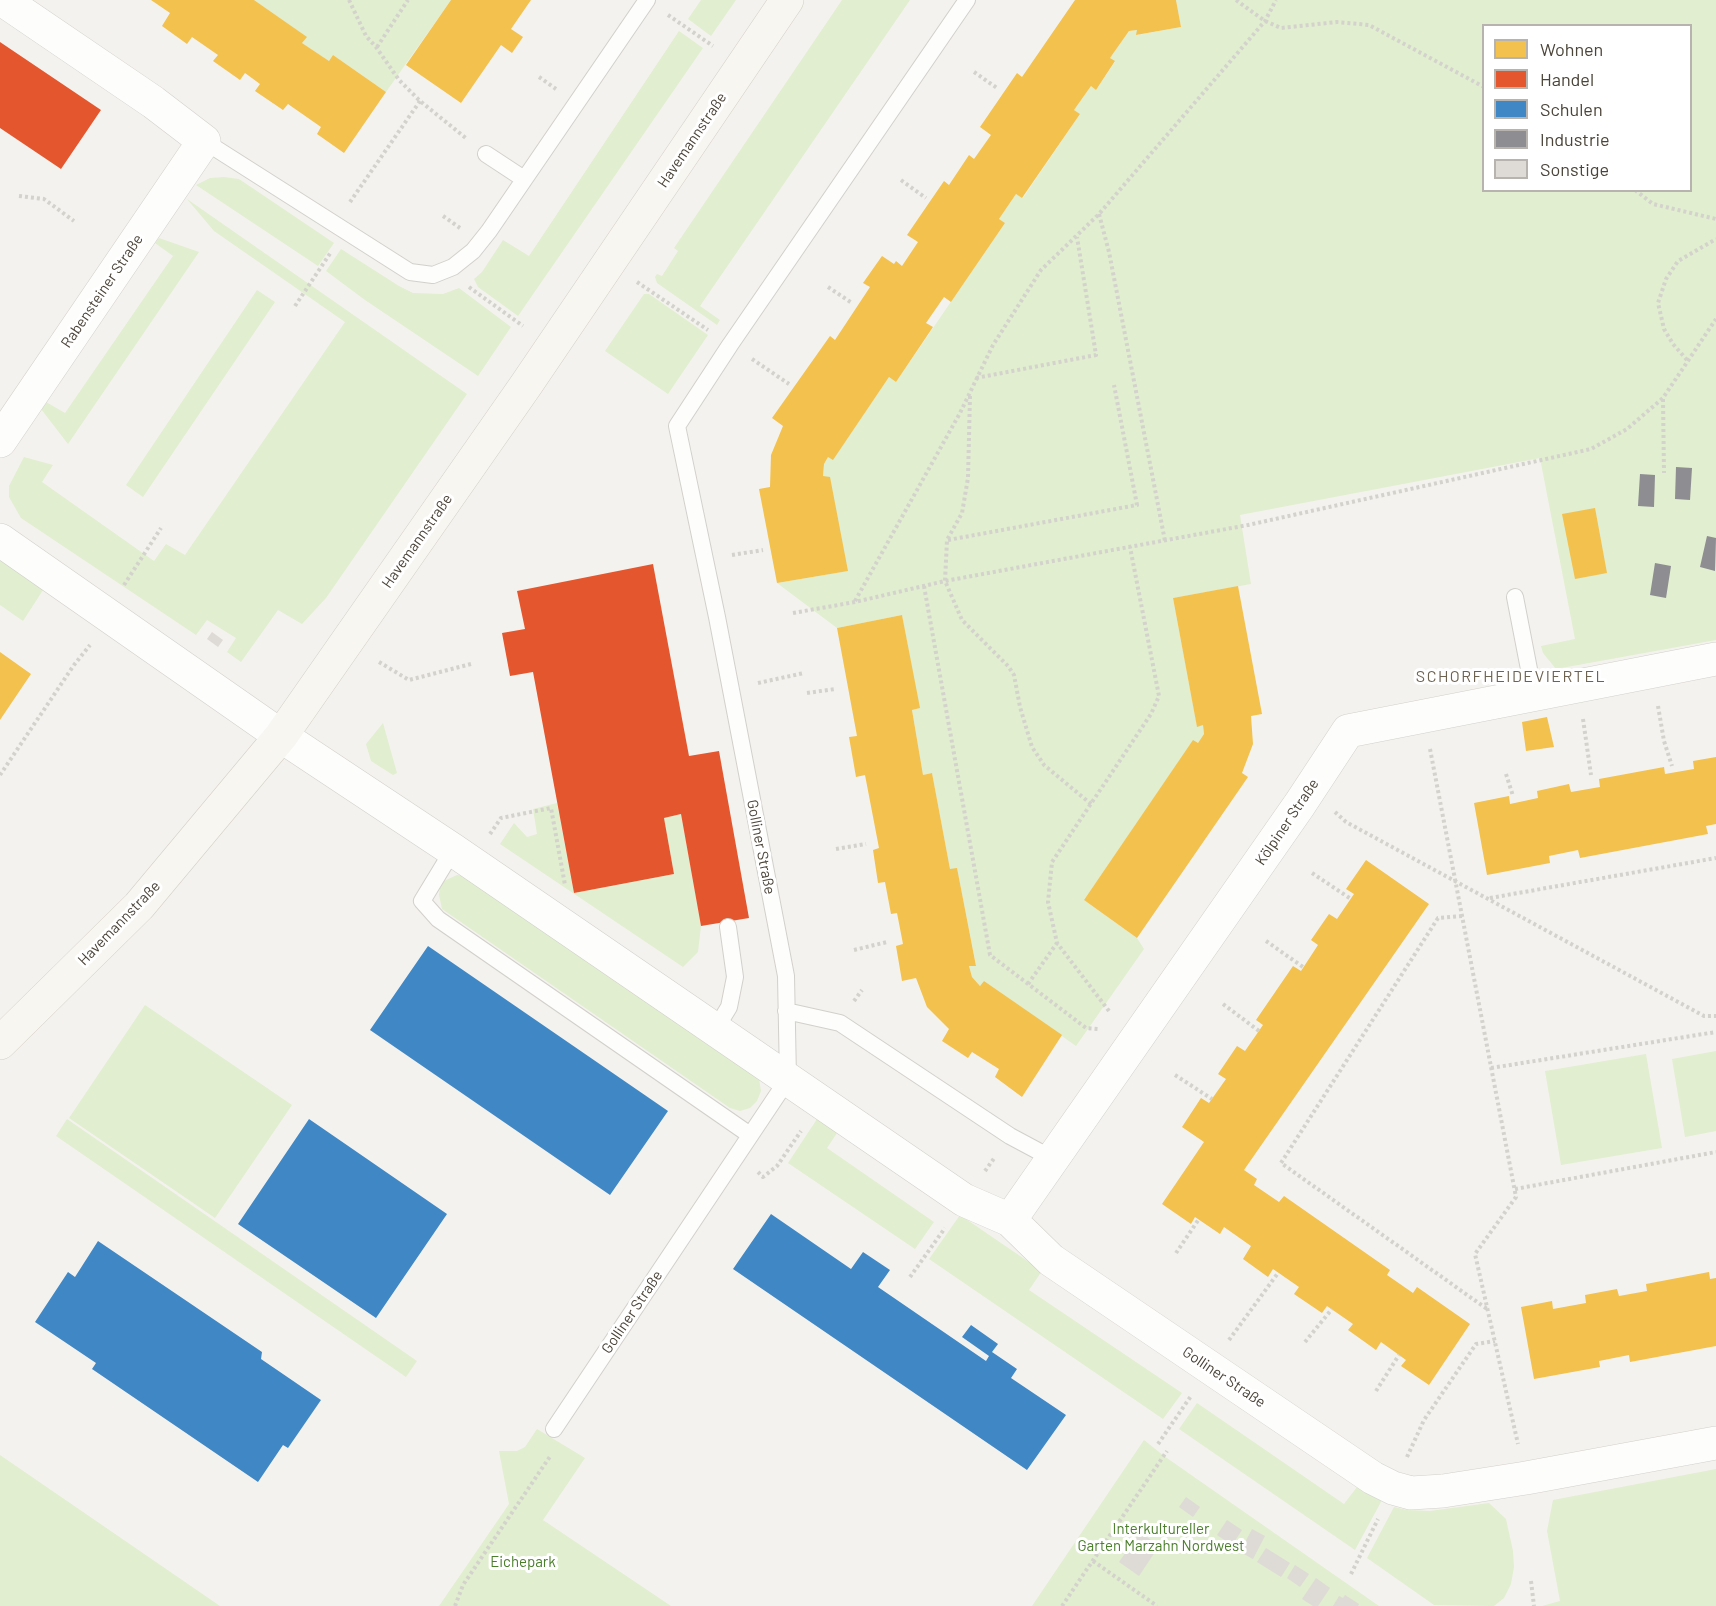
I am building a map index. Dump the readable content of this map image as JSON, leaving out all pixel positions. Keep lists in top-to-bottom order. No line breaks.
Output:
{"streets":{"main road":["Havemannstraße"],"street":["Rabensteiner Straße","Kölpiner Straße","Golliner Straße"]},"crossings":[["Havemannstraße","Golliner Straße"],["Kölpiner Straße","Golliner Straße"]],"districts":["SCHORFHEIDEVIERTEL"],"parks":["Interkultureller Garten Marzahn Nordwest","Eichepark"],"legend":["Wohnen","Handel","Schulen","Industrie","Sonstige"]}
